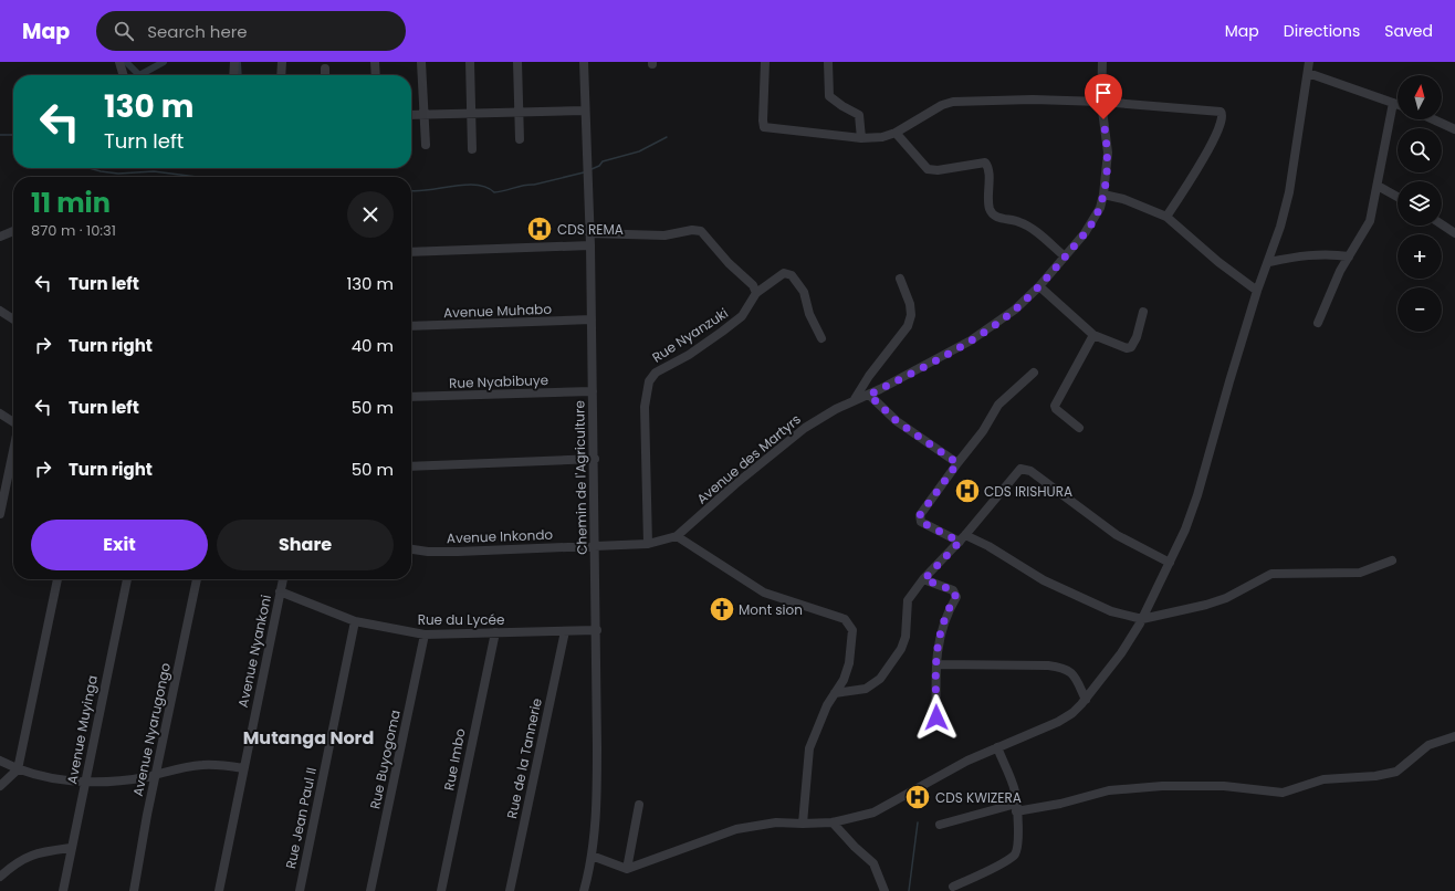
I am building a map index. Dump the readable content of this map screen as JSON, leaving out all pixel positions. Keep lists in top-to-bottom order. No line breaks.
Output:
{"streets":{"street":["Avenue Muhabo","Rue Nyanzuki","Rue Nyabibuye","Avenue des Martyrs","Chemin de l'Agriculture","Avenue Inkondo","Rue du Lycée","Avenue Nyankoni","Avenue Muyinga","Avenue Nyarugongo","Rue de la Tannerie","Rue Buyogoma","Rue Imbo","Rue Jean Paul II"]},"crossings":[["Avenue Muhabo","Chemin de l'Agriculture"],["Rue Nyanzuki","Avenue des Martyrs"],["Rue Nyabibuye","Chemin de l'Agriculture"],["Avenue des Martyrs","Chemin de l'Agriculture"],["Avenue des Martyrs","Avenue Inkondo"],["Chemin de l'Agriculture","Avenue Inkondo"],["Chemin de l'Agriculture","Rue du Lycée"],["Rue du Lycée","Avenue Nyankoni"],["Rue du Lycée","Rue de la Tannerie"],["Rue du Lycée","Rue Buyogoma"],["Rue du Lycée","Rue Imbo"],["Rue du Lycée","Rue Jean Paul II"]],"districts":["Mutanga Nord"],"places":{"hospital":["CDS REMA","CDS IRISHURA","CDS KWIZERA"],"church":["Mont sion"]},"north":"top","page":{"header":"Map","search":"Search here","nav":["Map","Directions","Saved"],"map_buttons":["+","−"],"turn":["130 m","Turn left"],"heading":["11 min","870 m · 10:31"],"list":[{"name":"Turn left","value":"130 m"},{"name":"Turn right","value":"40 m"},{"name":"Turn left","value":"50 m"},{"name":"Turn right","value":"50 m"}],"buttons":["Exit","Share"]}}
